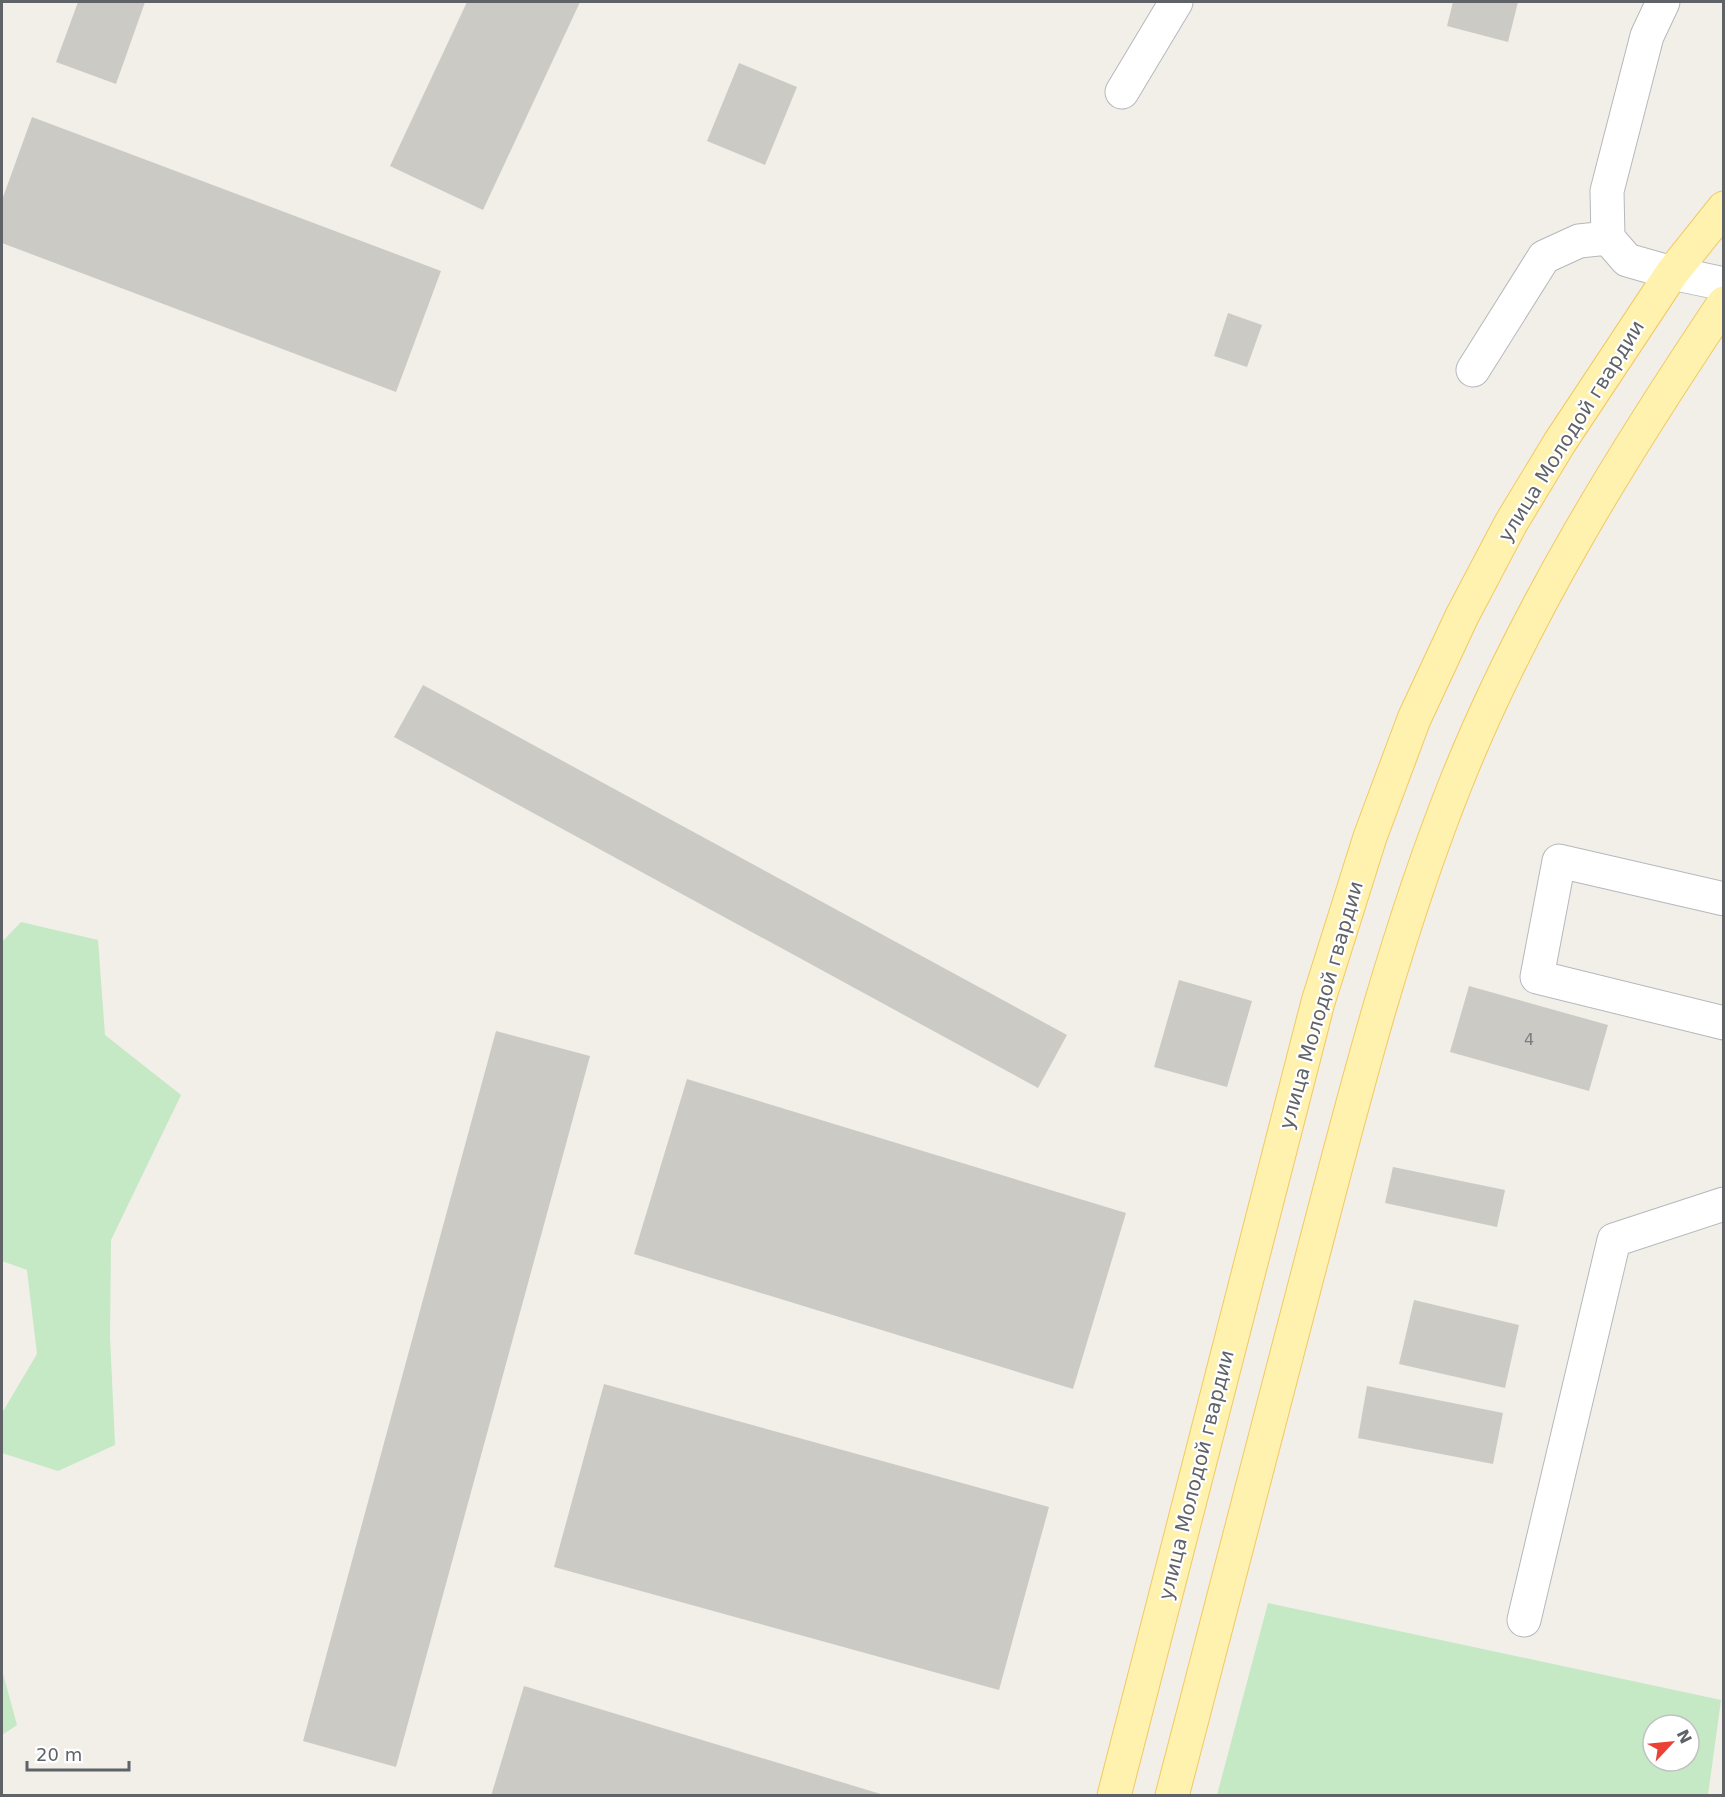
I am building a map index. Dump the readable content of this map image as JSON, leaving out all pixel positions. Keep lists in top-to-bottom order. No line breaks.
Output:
{"streets":{"main road":["улица Молодой гвардии"]},"house_numbers":["4"],"scale_bar":"20 m","north":"top right"}
